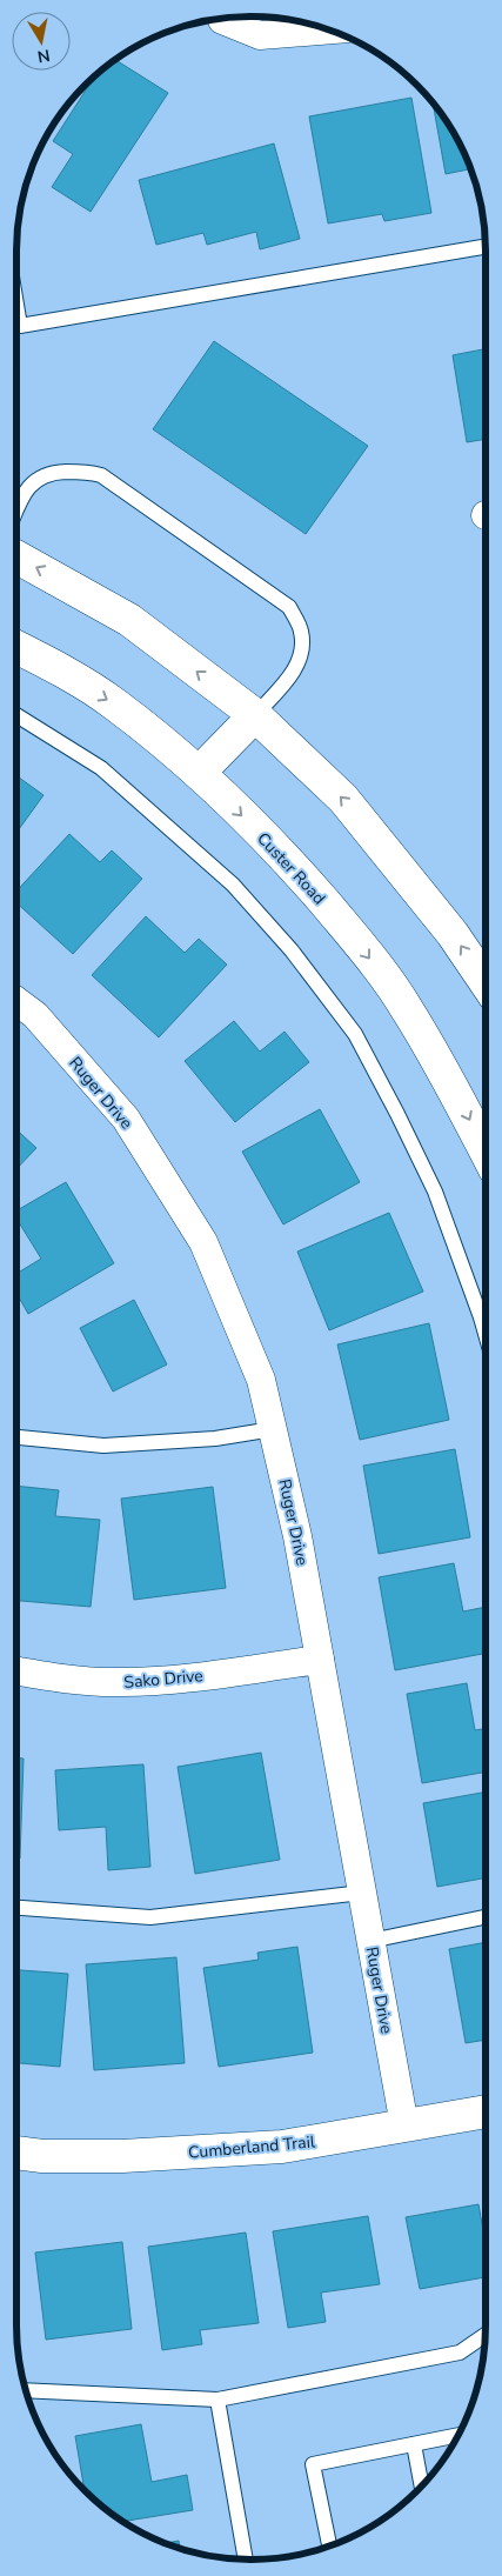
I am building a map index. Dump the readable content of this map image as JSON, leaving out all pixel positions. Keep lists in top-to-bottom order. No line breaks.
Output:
{"streets":{"main road":["Custer Road","Cumberland Trail"],"street":["Ruger Drive","Sako Drive"]},"crossings":[["Ruger Drive","Sako Drive"],["Ruger Drive","Cumberland Trail"]],"north":"bottom"}
